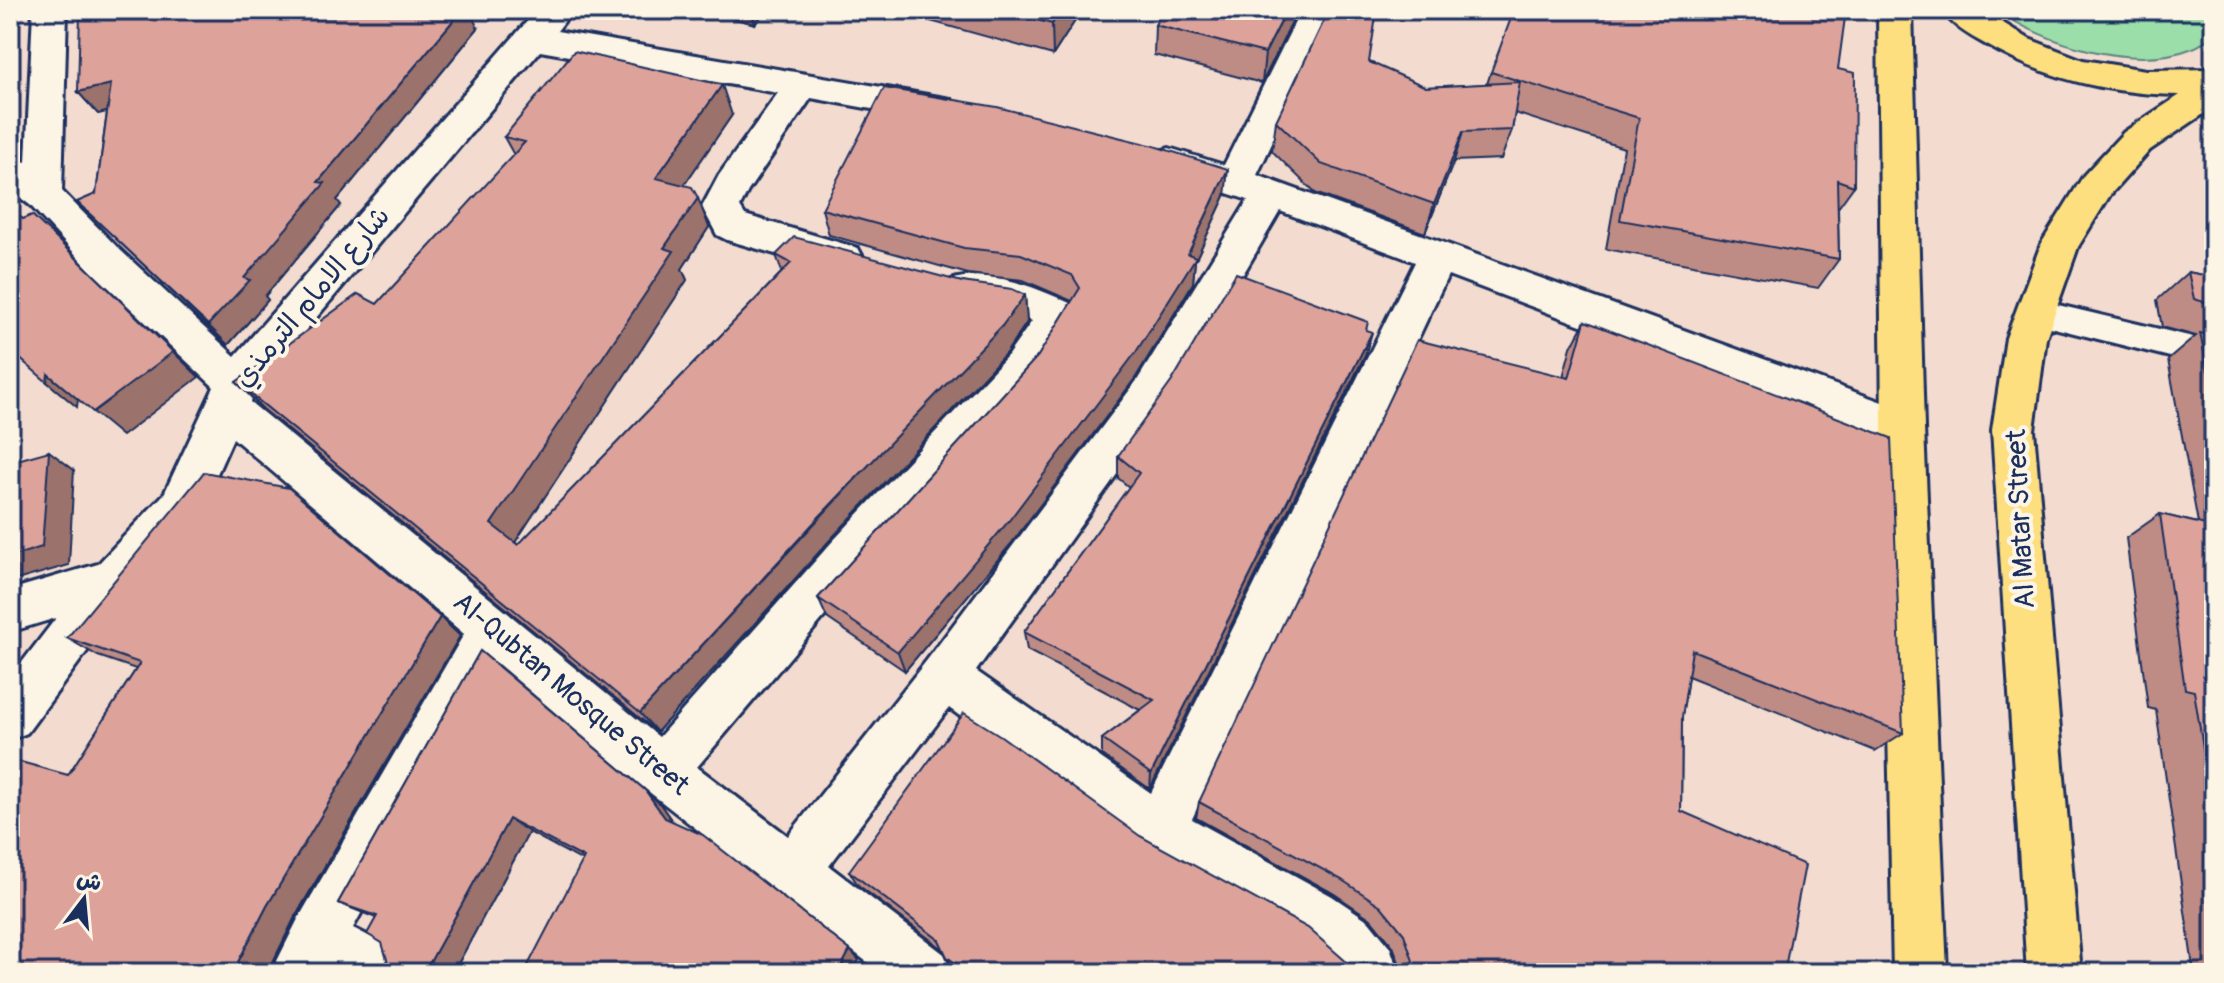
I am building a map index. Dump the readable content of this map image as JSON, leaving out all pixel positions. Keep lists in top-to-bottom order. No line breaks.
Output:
{"streets":{"main road":["Al Matar Street"],"street":["شارع الامام الترمذي","Al-Qubtan Mosque Street"]},"crossings":[["شارع الامام الترمذي","Al-Qubtan Mosque Street"]],"north":"top"}
